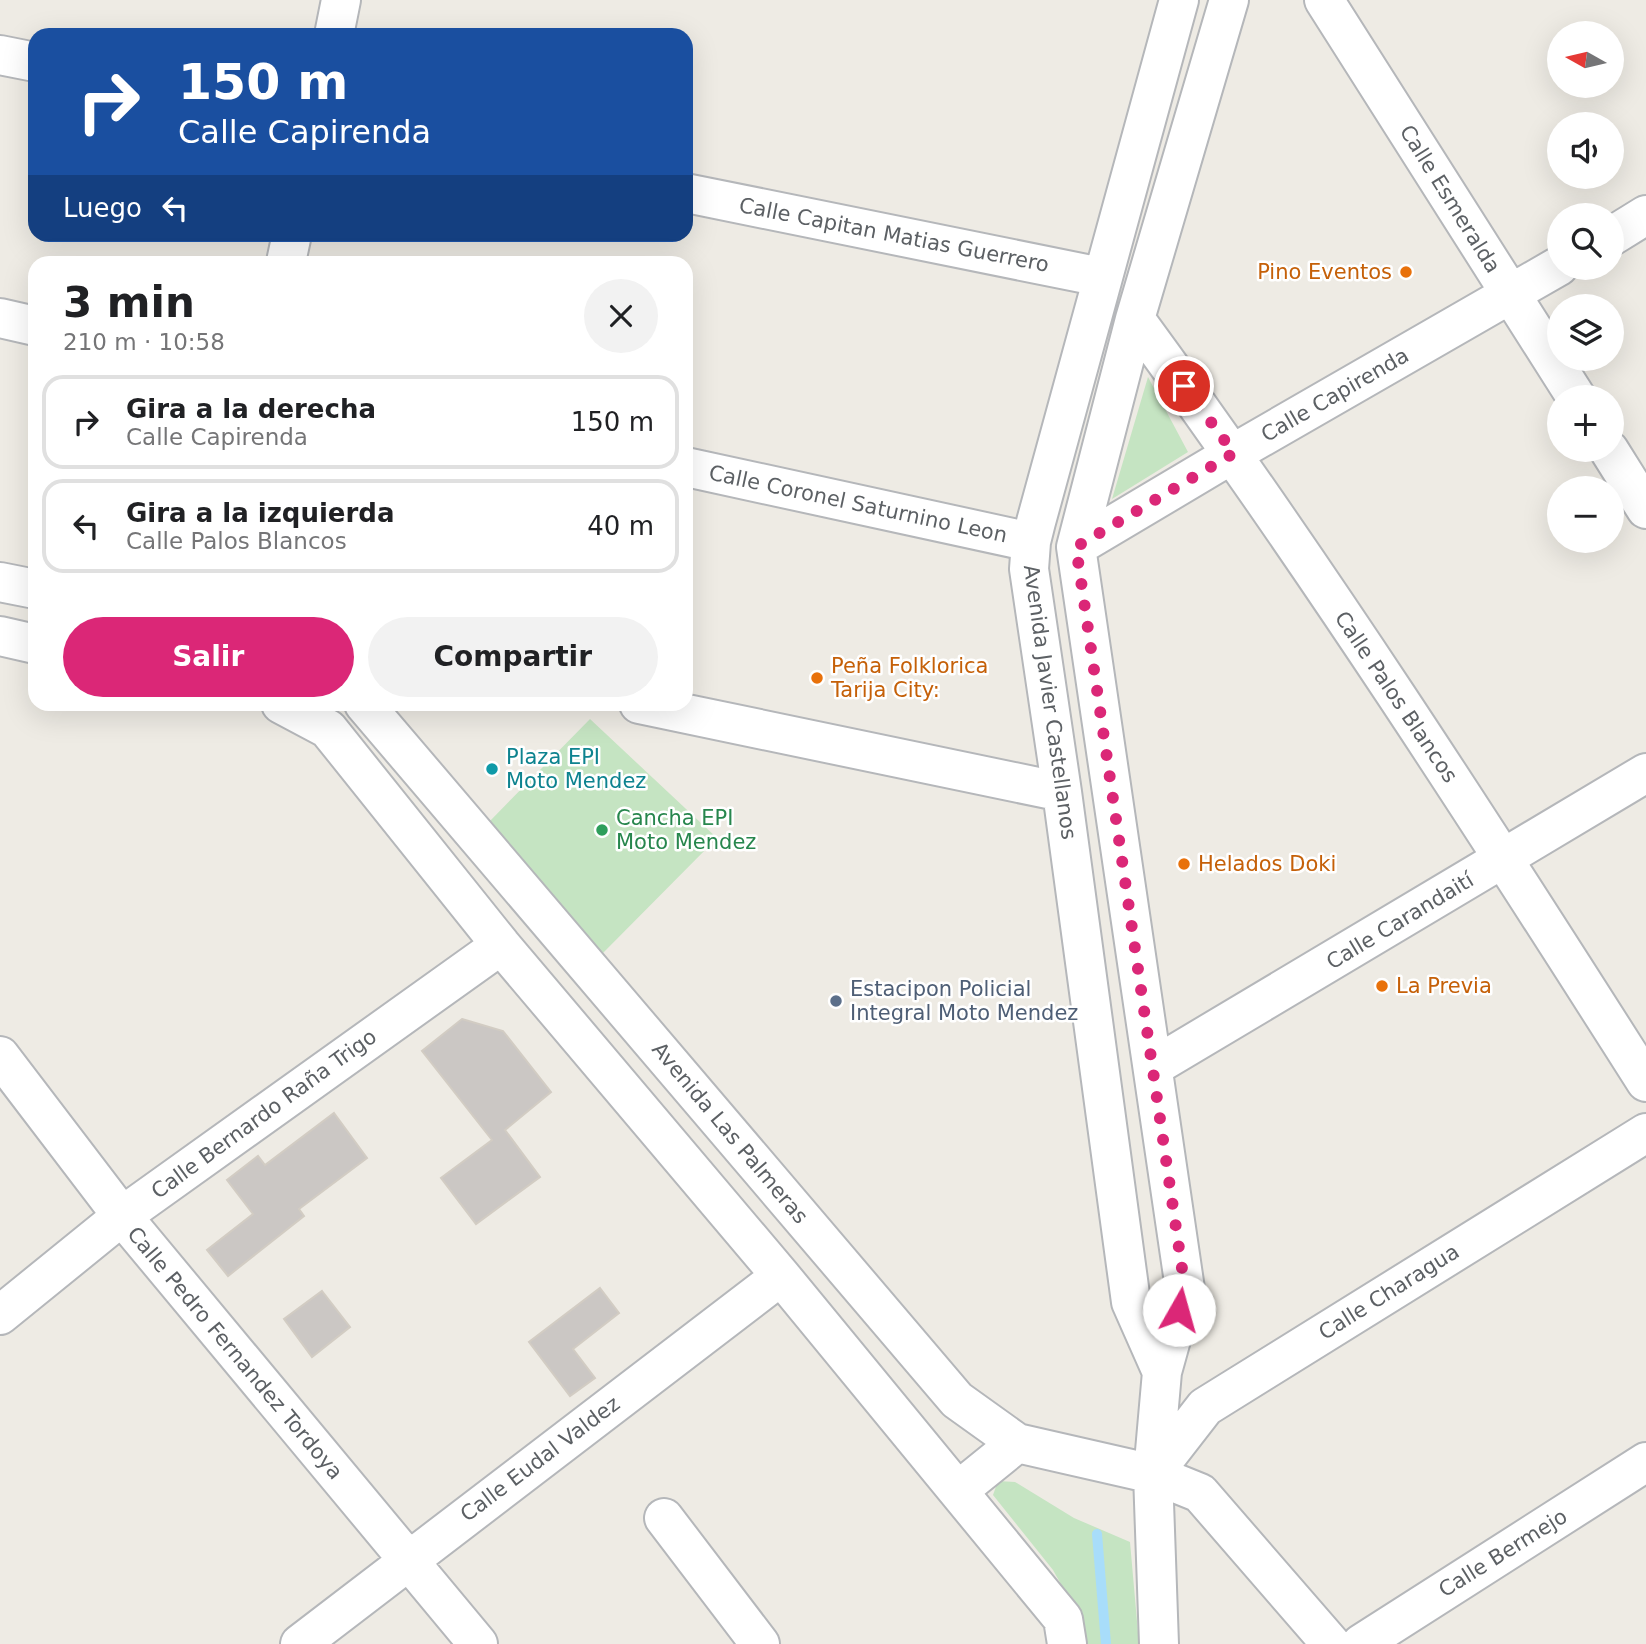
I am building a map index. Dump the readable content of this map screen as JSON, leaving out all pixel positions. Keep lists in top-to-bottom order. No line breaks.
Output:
{"streets":{"street":["Calle Esmeralda","Calle Capitan Matias Guerrero","Calle Capirenda","Calle Coronel Saturnino Leon","Calle Palos Blancos","Avenida Javier Castellanos","Calle Carandaití","Calle Bernardo Raña Trigo","Avenida Las Palmeras","Calle Charagua","Calle Pedro Fernandez Tordoya","Calle Eudal Valdez","Calle Bermejo"]},"crossings":[["Calle Esmeralda","Calle Capirenda"],["Calle Capitan Matias Guerrero","Avenida Javier Castellanos"],["Calle Capirenda","Calle Palos Blancos"],["Calle Capirenda","Avenida Javier Castellanos"],["Calle Coronel Saturnino Leon","Avenida Javier Castellanos"],["Calle Palos Blancos","Avenida Javier Castellanos"],["Calle Palos Blancos","Calle Carandaití"],["Avenida Javier Castellanos","Calle Carandaití"],["Avenida Javier Castellanos","Avenida Las Palmeras"],["Avenida Javier Castellanos","Calle Charagua"],["Calle Bernardo Raña Trigo","Calle Pedro Fernandez Tordoya"],["Avenida Las Palmeras","Calle Charagua"],["Calle Pedro Fernandez Tordoya","Calle Eudal Valdez"]],"places":["Pino Eventos","Peña Folklorica Tarija City:","Plaza EPI Moto Mendez","Cancha EPI Moto Mendez","Helados Doki","La Previa","Estacipon Policial Integral Moto Mendez"],"north":"left","page":{"map_buttons":["+","−"],"turn":["150 m","Calle Capirenda"],"then":"Luego","heading":["3 min","210 m · 10:58"],"list":[{"name":"Gira a la derecha","note":"Calle Capirenda","value":"150 m"},{"name":"Gira a la izquierda","note":"Calle Palos Blancos","value":"40 m"}],"buttons":["Salir","Compartir"]}}
